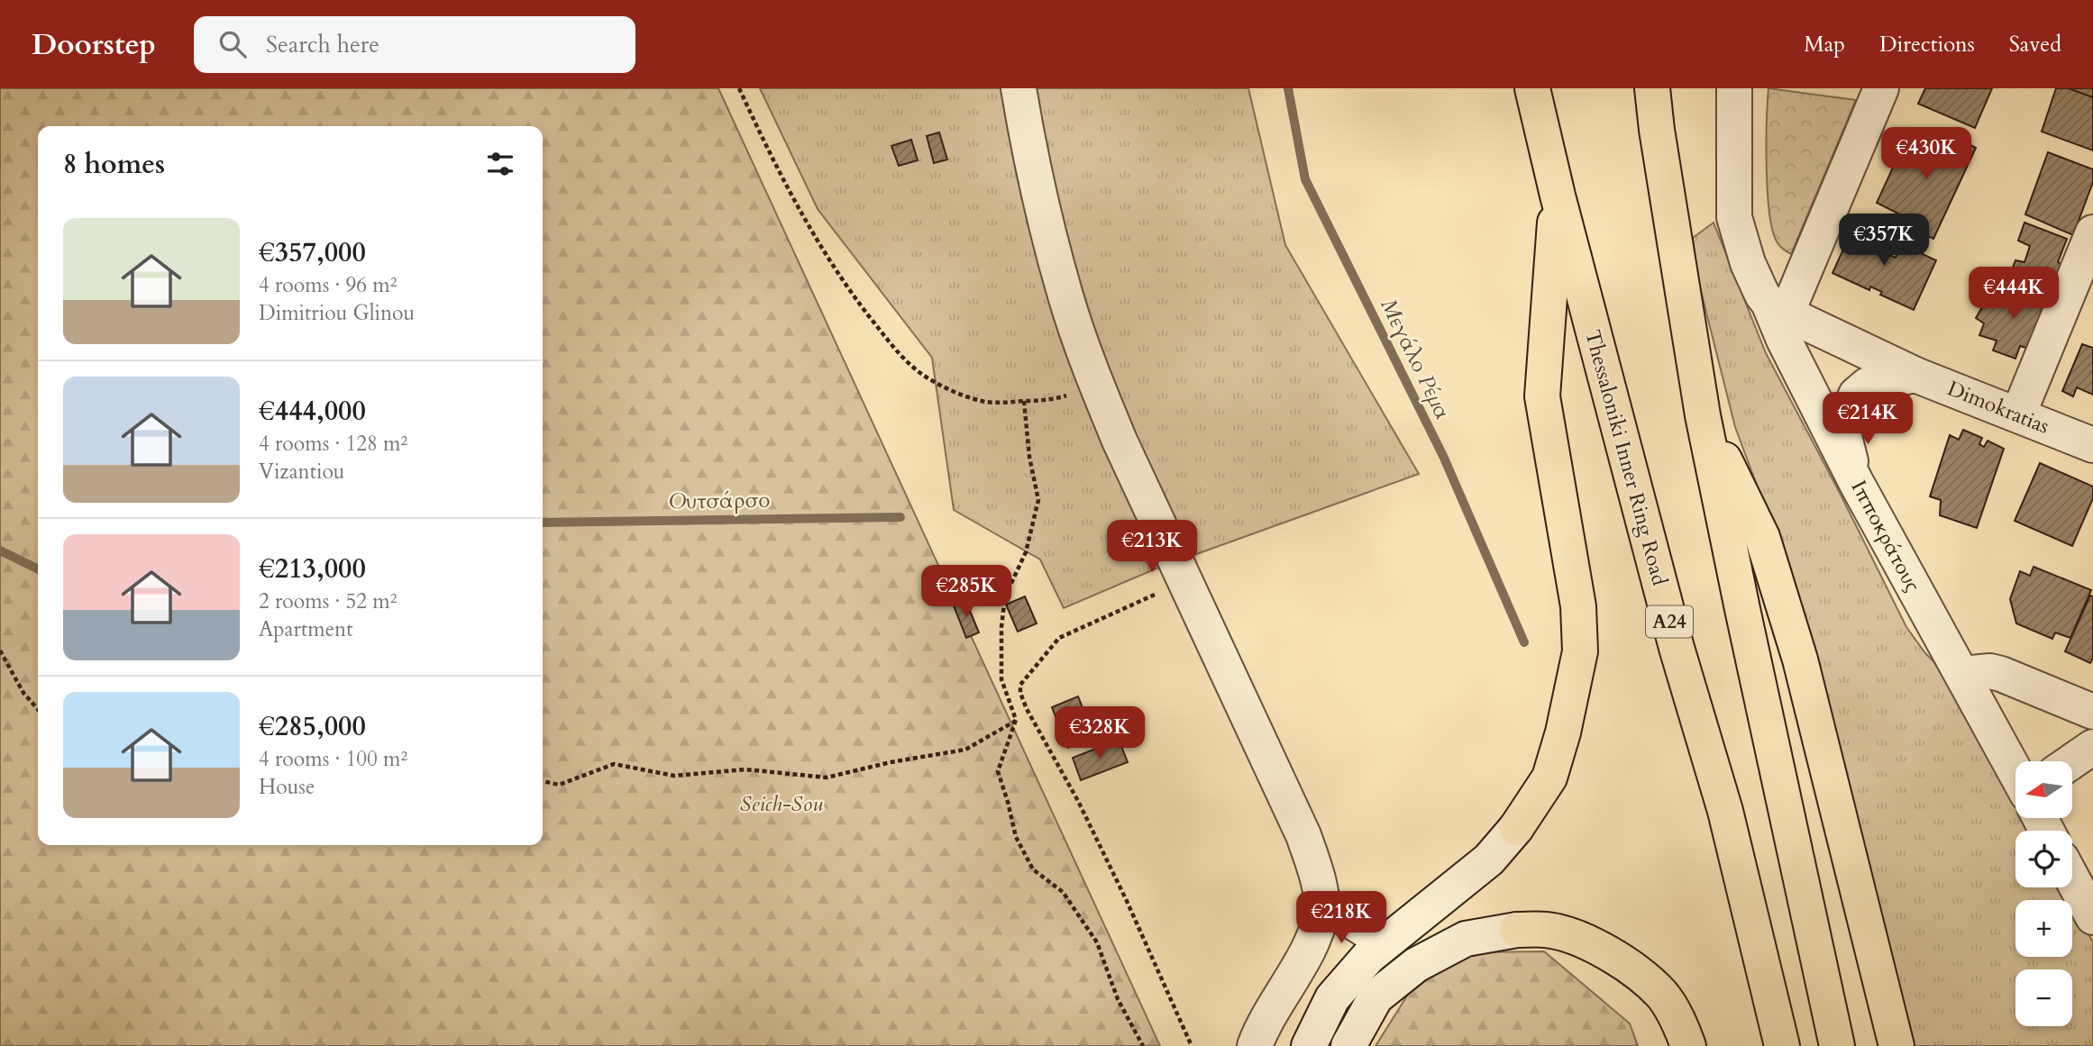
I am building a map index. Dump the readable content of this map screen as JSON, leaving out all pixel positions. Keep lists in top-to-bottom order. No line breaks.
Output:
{"streets":{"highway":["Thessaloniki Inner Ring Road","Α24"],"street":["Dimokratias","Ιπποκράτους"]},"crossings":[["Dimokratias","Ιπποκράτους"]],"water":["Μεγάλο Ρέμα","Ουτσάρσο"],"parks":["Seich-Sou"],"north":"left","page":{"header":"Doorstep","search":"Search here","nav":["Map","Directions","Saved"],"heading":"8 homes","price":["€430K","€357K","€444K","€214K","€213K","€285K","€328K","€218K"],"list":[{"name":"€357,000","note":"4 rooms · 96 m² · Dimitriou Glinou"},{"name":"€444,000","note":"4 rooms · 128 m² · Vizantiou"},{"name":"€213,000","note":"2 rooms · 52 m² · Apartment"},{"name":"€285,000","note":"4 rooms · 100 m² · House"}],"map_buttons":["+","−"]}}
